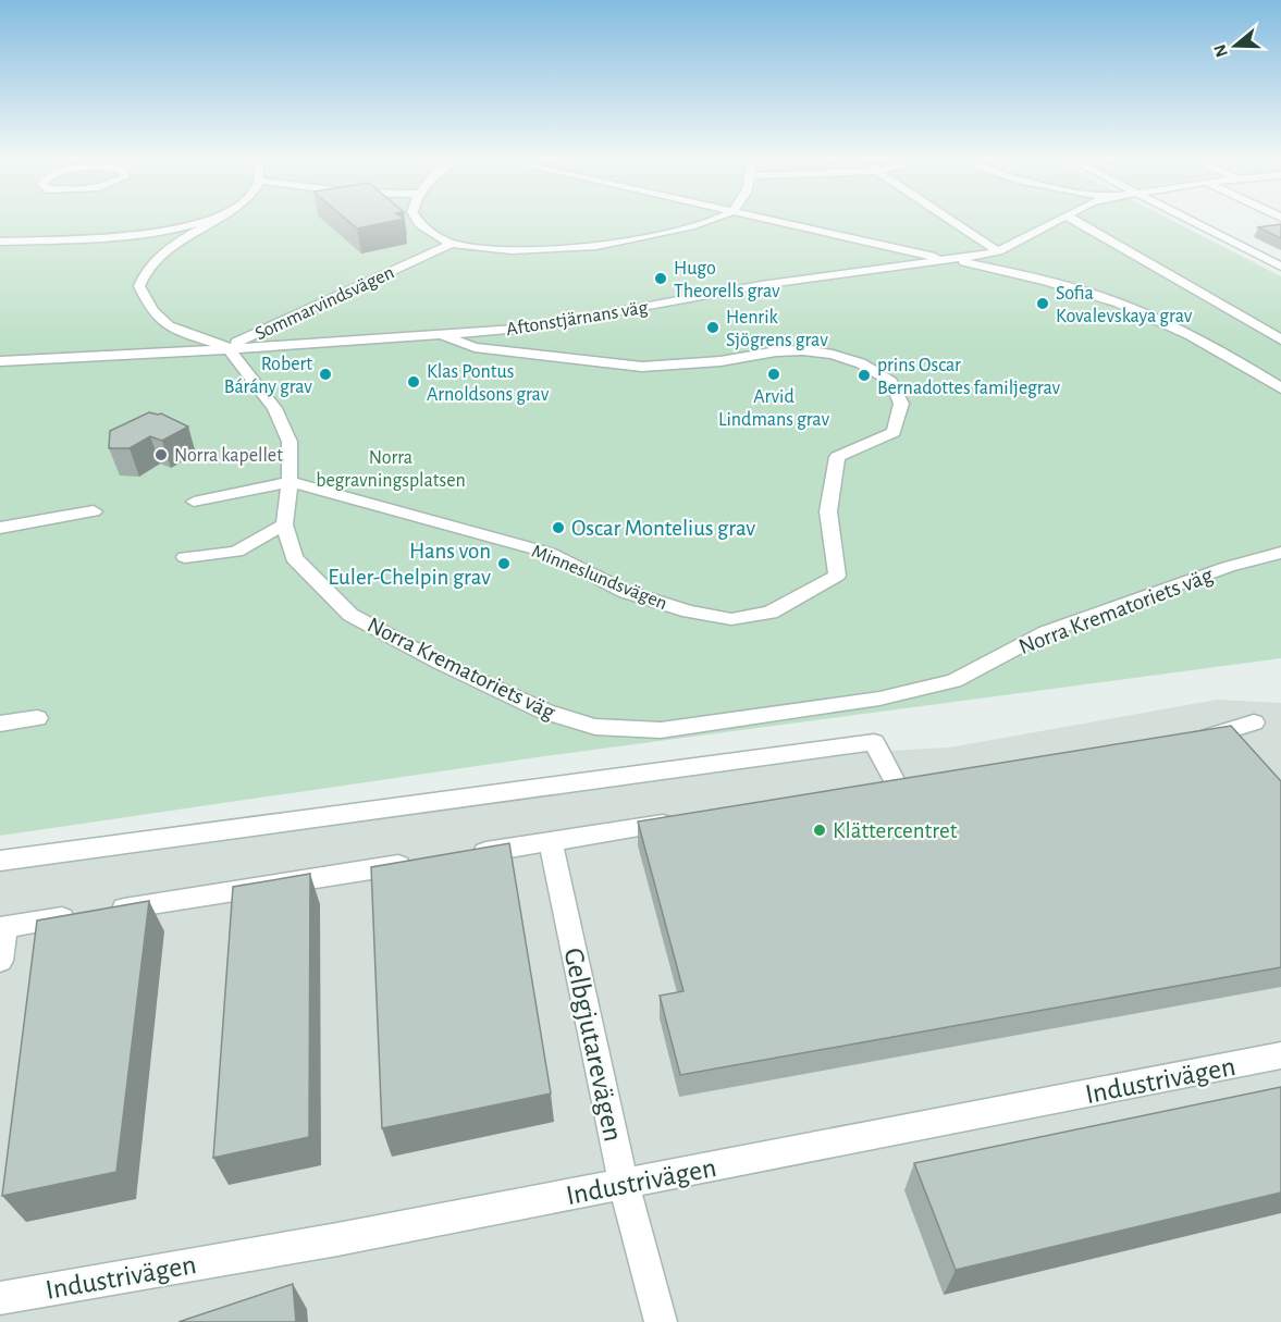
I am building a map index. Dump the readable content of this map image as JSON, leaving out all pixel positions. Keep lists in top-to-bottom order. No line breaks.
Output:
{"streets":{"street":["Sommarvindsvägen","Aftonstjärnans väg","Minneslundsvägen","Norra Krematoriets väg","Gelbgjutarevägen","Industrivägen"]},"crossings":[["Sommarvindsvägen","Aftonstjärnans väg"],["Sommarvindsvägen","Norra Krematoriets väg"],["Aftonstjärnans väg","Minneslundsvägen"],["Aftonstjärnans väg","Norra Krematoriets väg"],["Minneslundsvägen","Norra Krematoriets väg"],["Gelbgjutarevägen","Industrivägen"]],"parks":["Norra begravningsplatsen"],"places":["Hugo Theorells grav","Sofia Kovalevskaya grav","Henrik Sjögrens grav","Robert Bárány grav","Arvid Lindmans grav","prins Oscar Bernadottes familjegrav","Klas Pontus Arnoldsons grav","Norra kapellet","Oscar Montelius grav","Hans von Euler-Chelpin grav","Klättercentret"],"north":"left"}
